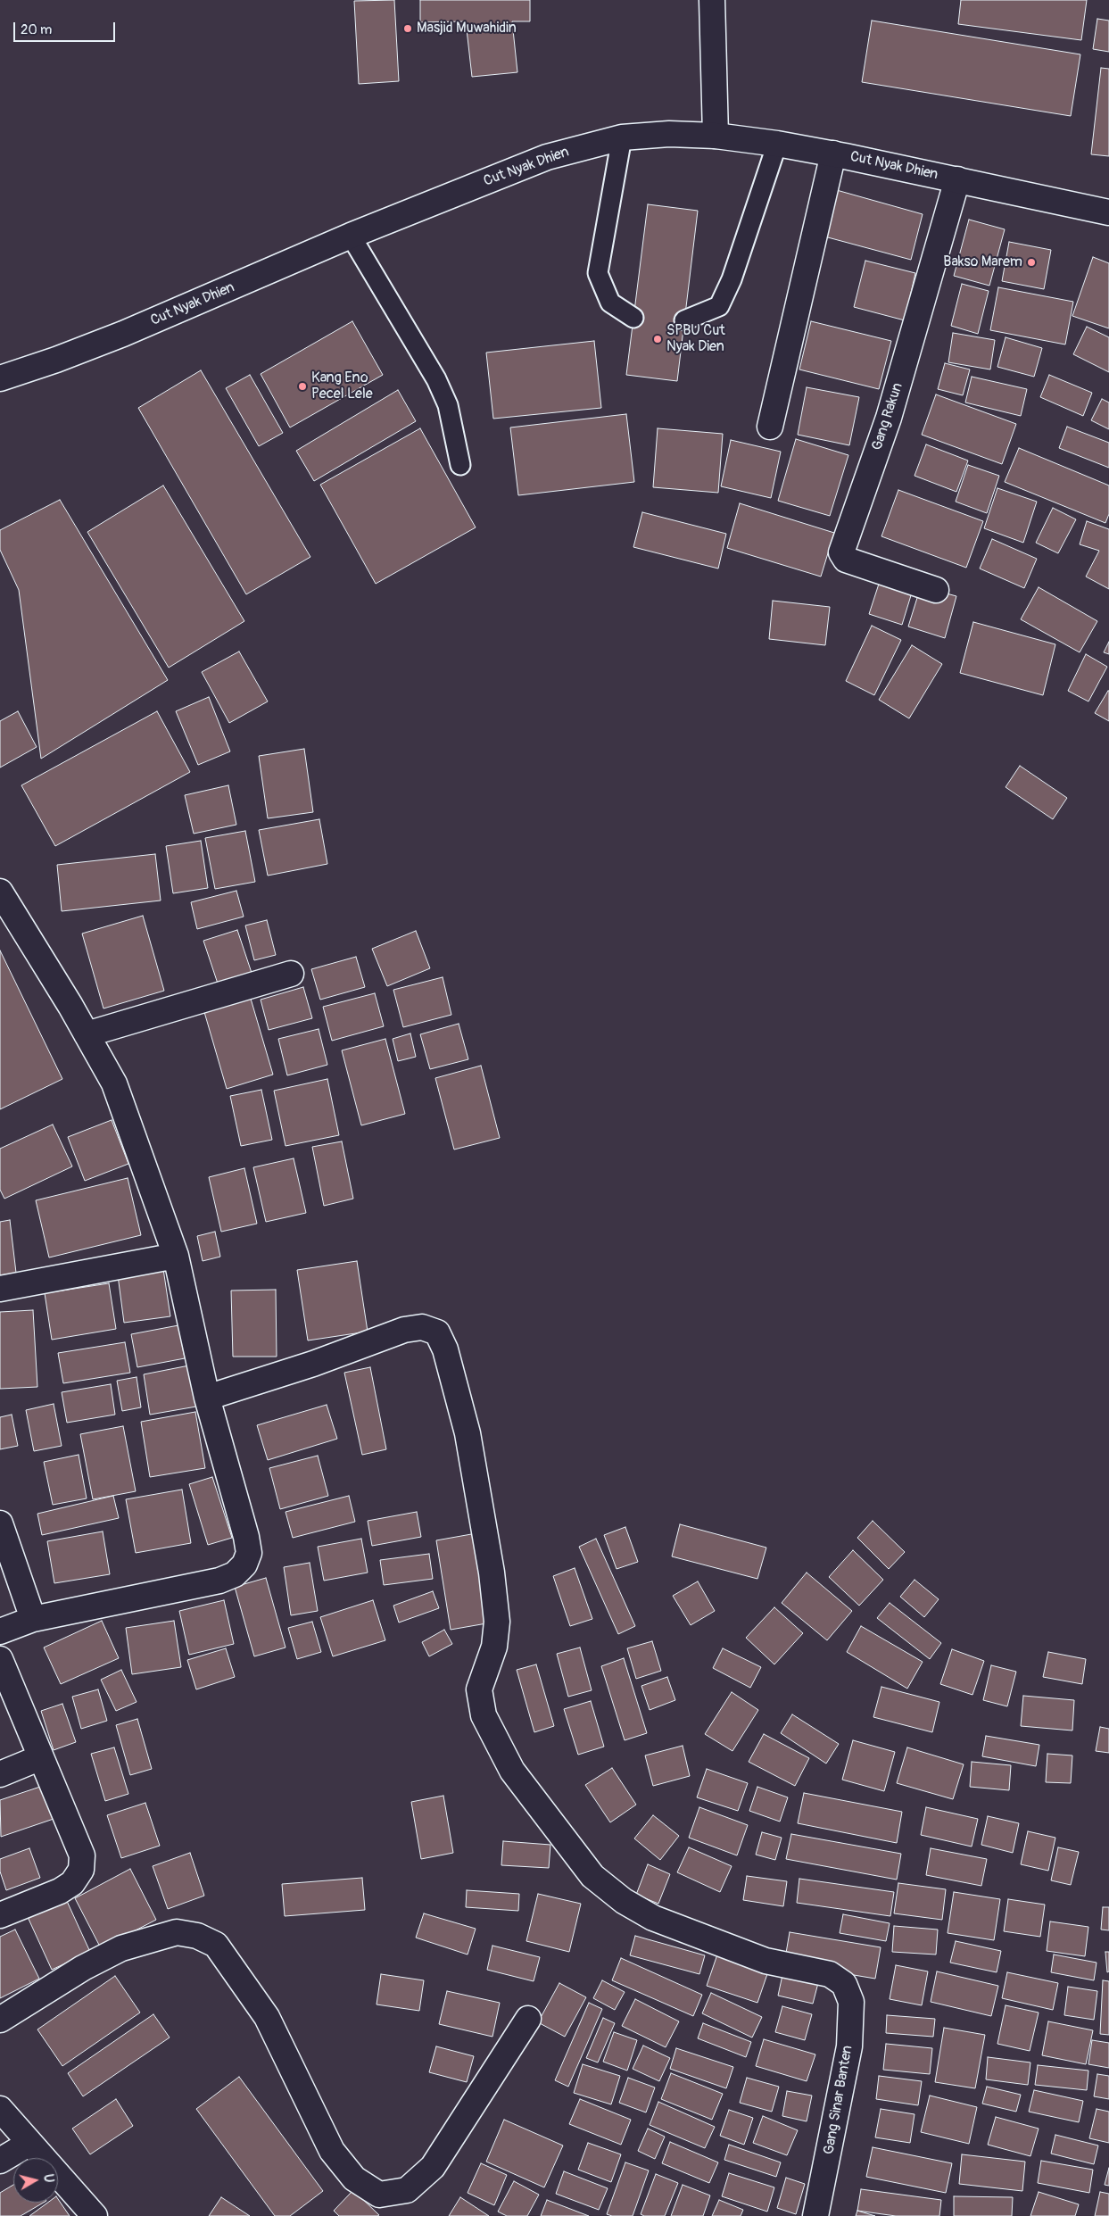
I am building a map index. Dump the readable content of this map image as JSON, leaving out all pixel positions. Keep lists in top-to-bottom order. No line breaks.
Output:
{"streets":{"street":["Cut Nyak Dhien","Gang Rakun","Gang Sinar Banten"]},"crossings":[["Cut Nyak Dhien","Gang Rakun"]],"places":["Masjid Muwahidin","Bakso Marem","SPBU Cut Nyak Dien","Kang Eno Pecel Lele"],"scale_bar":"20 m","north":"right"}
